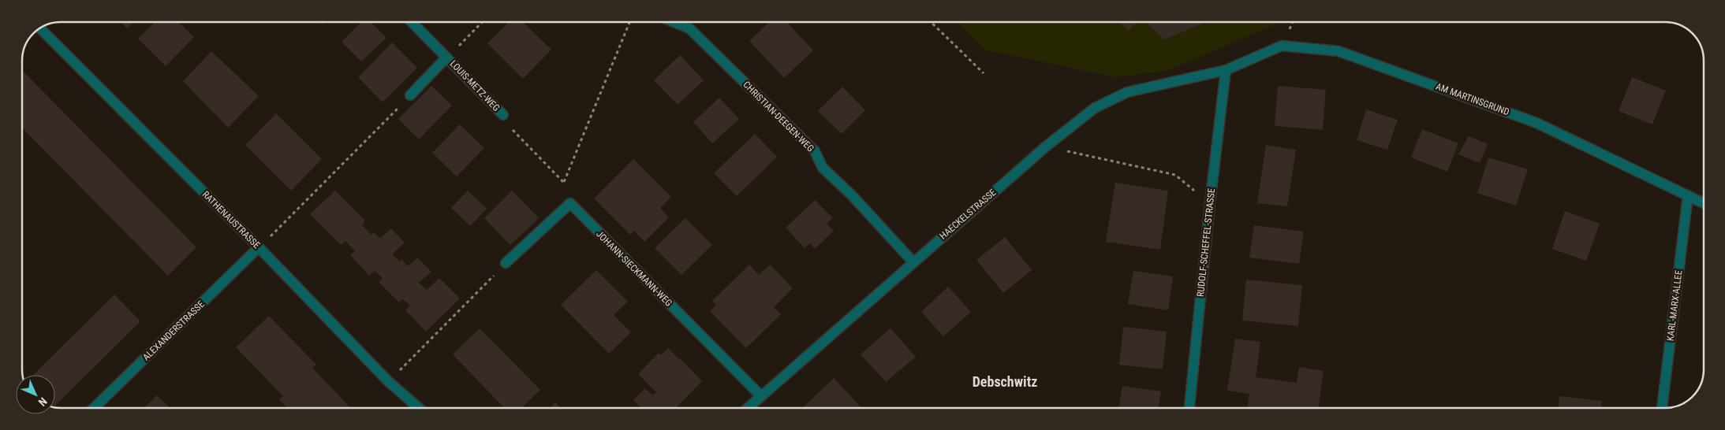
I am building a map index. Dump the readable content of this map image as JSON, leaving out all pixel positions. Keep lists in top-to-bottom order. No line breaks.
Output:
{"streets":{"street":["LOUIS-METZ-WEG","AM MARTINSGRUND","CHRISTIAN-DEEGEN-WEG","HAECKELSTRASSE","RATHENAUSTRASSE","RUDOLF-SCHEFFEL-STRASSE","JOHANN-SIECKMANN-WEG","KARL-MARX-ALLEE","ALEXANDERSTRASSE"]},"crossings":[["AM MARTINSGRUND","HAECKELSTRASSE"],["AM MARTINSGRUND","RUDOLF-SCHEFFEL-STRASSE"],["AM MARTINSGRUND","KARL-MARX-ALLEE"],["CHRISTIAN-DEEGEN-WEG","HAECKELSTRASSE"],["HAECKELSTRASSE","RUDOLF-SCHEFFEL-STRASSE"],["HAECKELSTRASSE","JOHANN-SIECKMANN-WEG"],["RATHENAUSTRASSE","ALEXANDERSTRASSE"]],"districts":["Debschwitz"],"north":"bottom right"}
